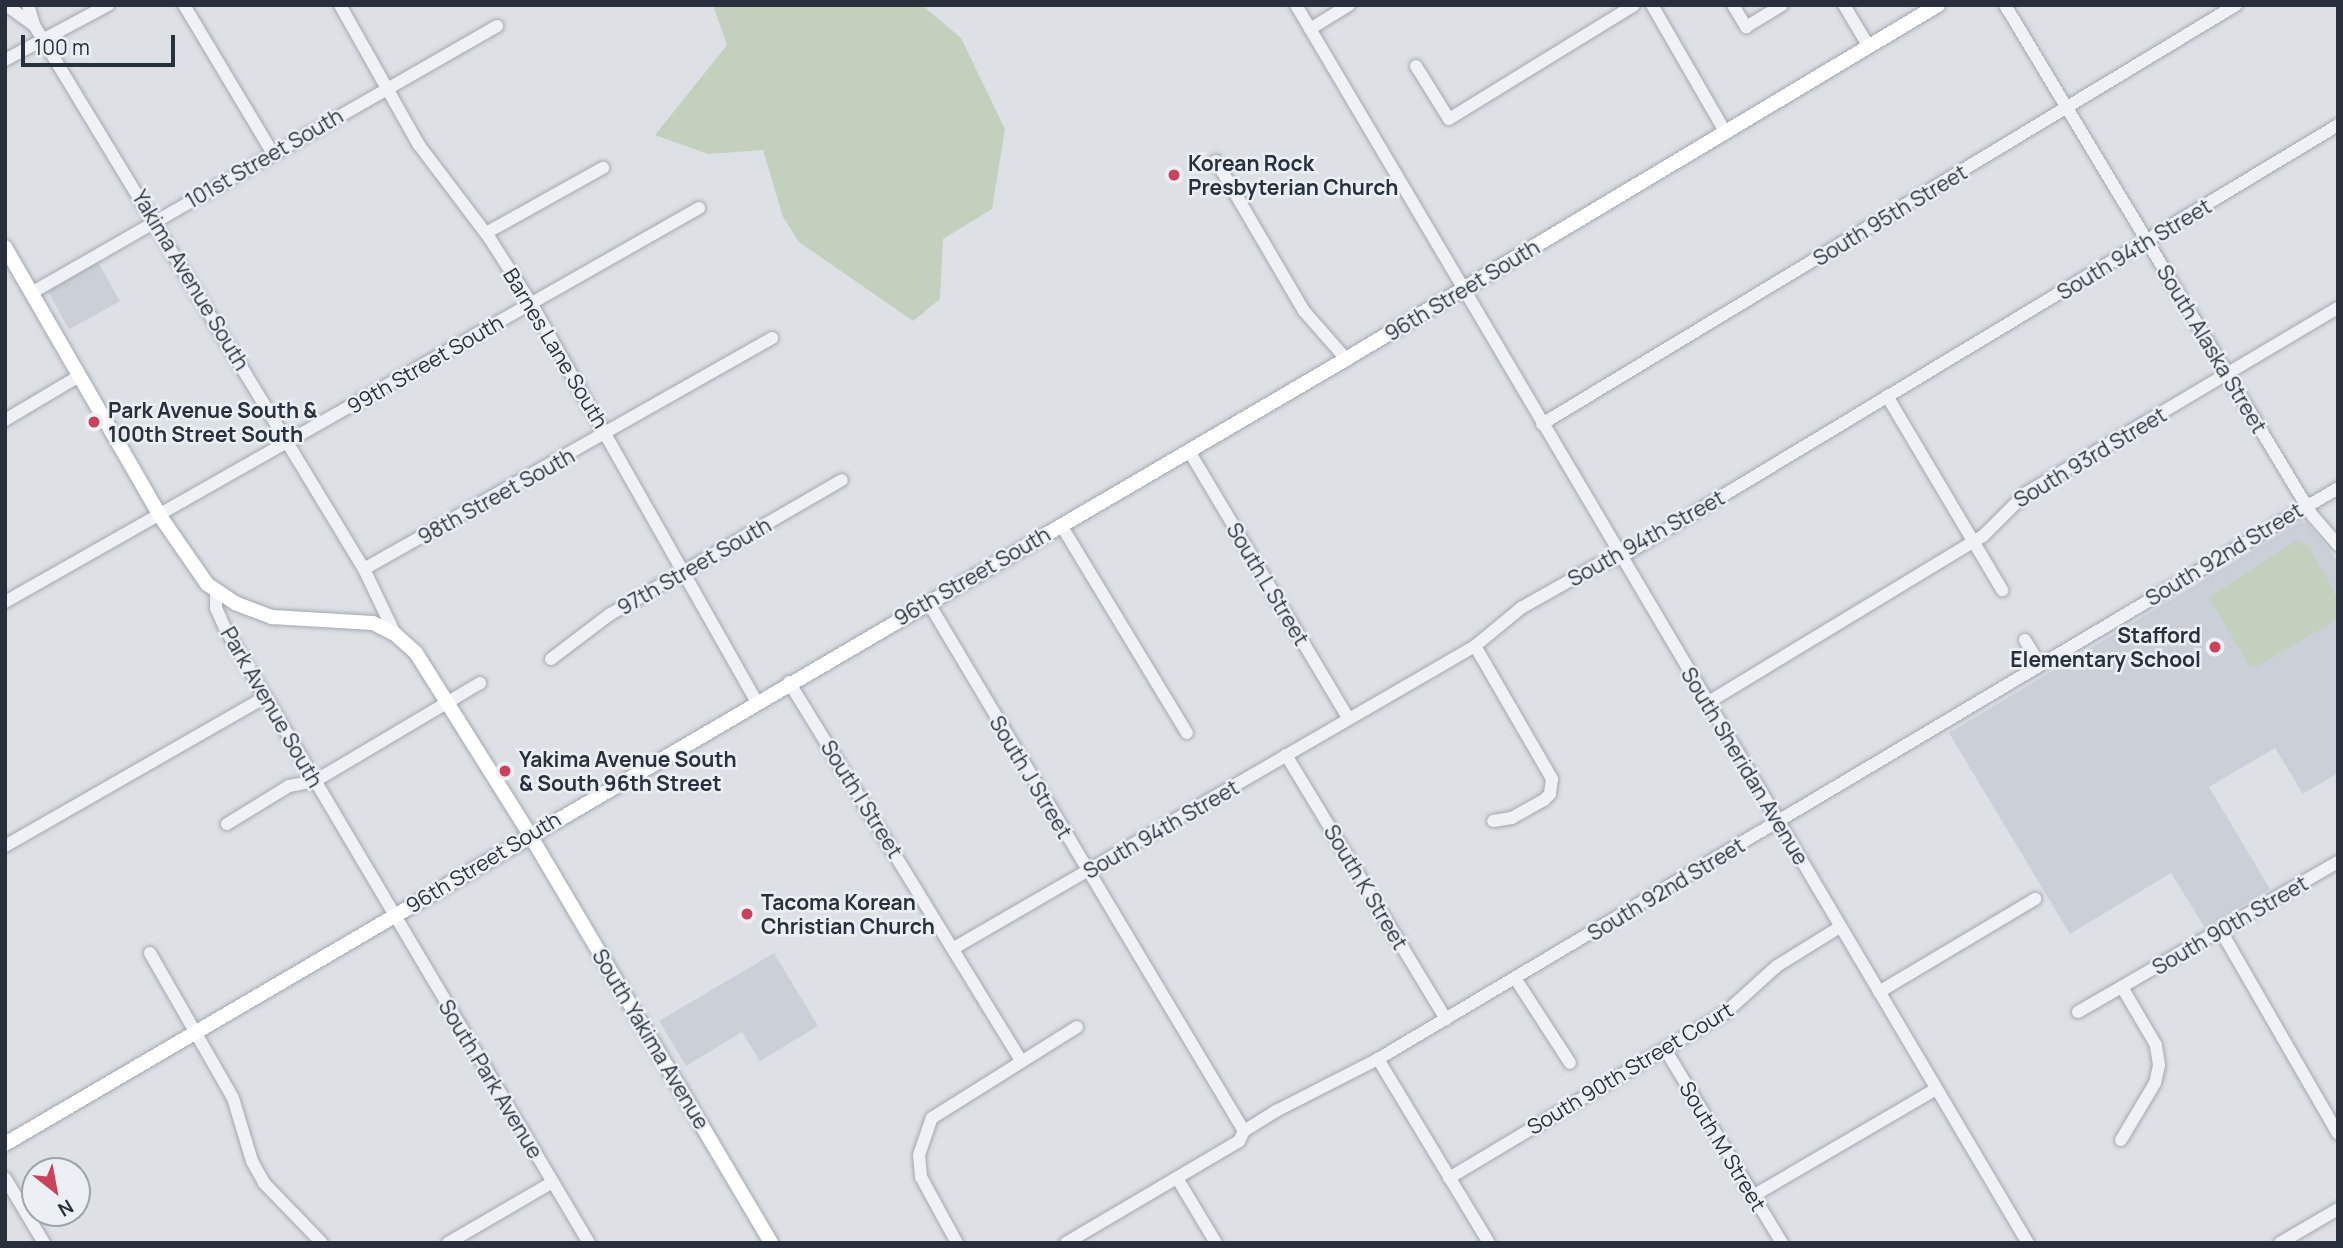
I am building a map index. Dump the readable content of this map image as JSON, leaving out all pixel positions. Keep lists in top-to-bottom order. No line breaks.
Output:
{"streets":{"main road":["Yakima Avenue South","96th Street South","Park Avenue South","South Yakima Avenue"],"street":["101st Street South","South 95th Street","South 94th Street","Barnes Lane South","South Alaska Street","99th Street South","South 93rd Street","98th Street South","South 92nd Street","97th Street South","South L Street","South Sheridan Avenue","South J Street","South I Street","South K Street","South 90th Street","South 90th Street Court","South Park Avenue","South M Street"]},"crossings":[["101st Street South","Yakima Avenue South"],["101st Street South","Barnes Lane South"],["101st Street South","Park Avenue South"],["South 95th Street","South Alaska Street"],["South 95th Street","South Sheridan Avenue"],["South 94th Street","South Alaska Street"],["South 94th Street","South L Street"],["South 94th Street","South Sheridan Avenue"],["South 94th Street","South J Street"],["South 94th Street","South I Street"],["South 94th Street","South K Street"],["Yakima Avenue South","96th Street South"],["Yakima Avenue South","99th Street South"],["Yakima Avenue South","98th Street South"],["Yakima Avenue South","Park Avenue South"],["Yakima Avenue South","South Yakima Avenue"],["96th Street South","Barnes Lane South"],["96th Street South","South L Street"],["96th Street South","Park Avenue South"],["96th Street South","South Sheridan Avenue"],["96th Street South","South J Street"],["96th Street South","South I Street"],["96th Street South","South Yakima Avenue"],["96th Street South","South Park Avenue"],["Barnes Lane South","99th Street South"],["Barnes Lane South","98th Street South"],["Barnes Lane South","97th Street South"],["South Alaska Street","South 93rd Street"],["South Alaska Street","South 92nd Street"],["99th Street South","Park Avenue South"],["South 93rd Street","South Sheridan Avenue"],["South 92nd Street","South Sheridan Avenue"],["South 92nd Street","South J Street"],["South 92nd Street","South K Street"],["Park Avenue South","South Park Avenue"],["South Sheridan Avenue","South 90th Street Court"],["South 90th Street Court","South M Street"]],"places":["Korean Rock Presbyterian Church","Park Avenue South & 100th Street South","Stafford Elementary School","Yakima Avenue South & South 96th Street","Tacoma Korean Christian Church"],"scale_bar":"100 m","north":"bottom right"}
